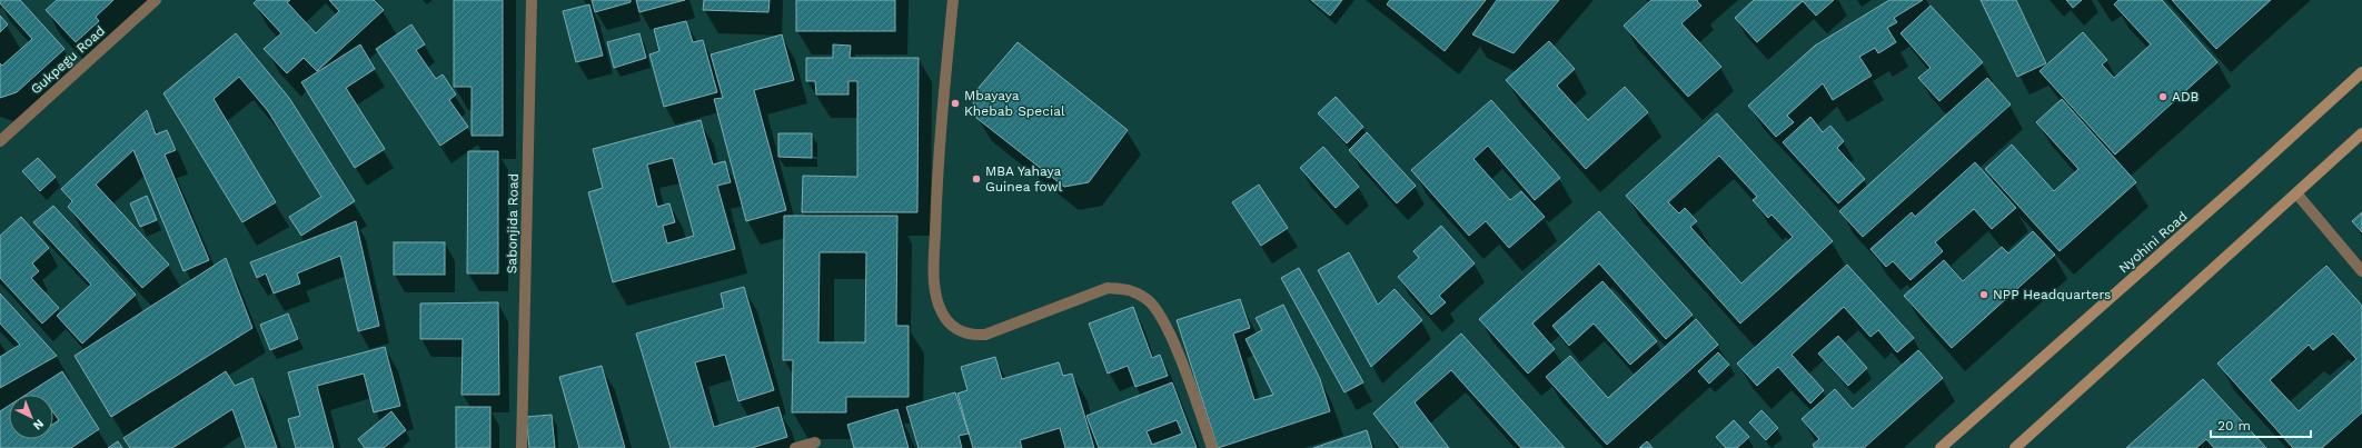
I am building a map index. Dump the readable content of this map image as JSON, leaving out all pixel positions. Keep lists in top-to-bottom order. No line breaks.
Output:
{"streets":{"main road":["Nyohini Road"],"street":["Gukpegu Road","Sabonjida Road"]},"places":["ADB","Mbayaya Khebab Special","MBA Yahaya Guinea fowl","NPP Headquarters"],"scale_bar":"20 m","north":"bottom right"}
